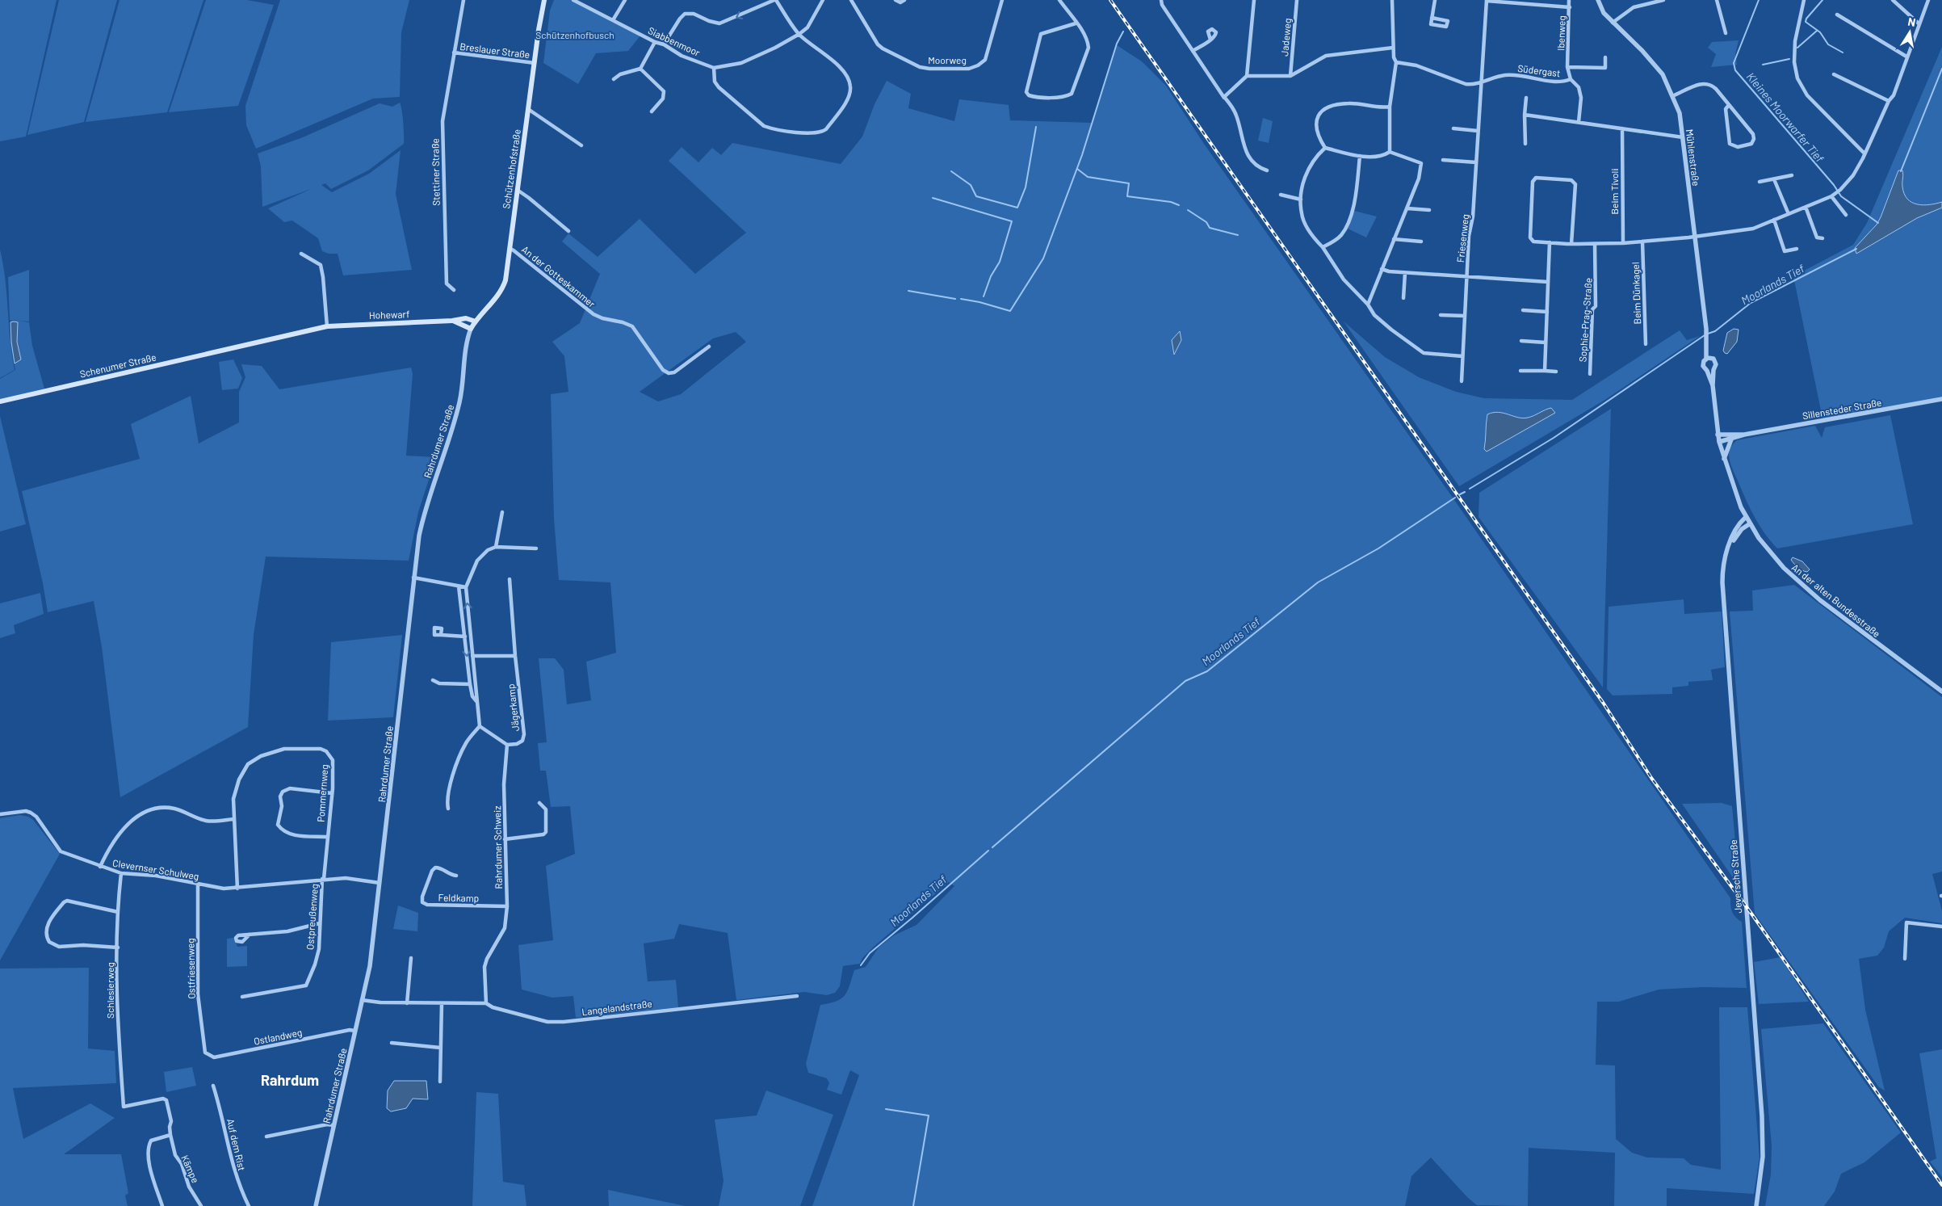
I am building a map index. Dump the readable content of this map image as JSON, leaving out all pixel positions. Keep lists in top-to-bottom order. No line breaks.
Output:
{"streets":{"main road":["Schützenhofstraße","Hohewarf","Schenumer Straße"],"street":["Ibenweg","Jadeweg","Siabbenmoor","Breslauer Straße","Moorweg","Südergast","Mühlenstraße","Stettiner Straße","Beim Tivoli","Friesenweg","An der Gotteskammer","Beim Dünkagel","Sophie-Prag-Straße","Sillensteder Straße","Rahrdumer Straße","An der alten Bundesstraße","Jägerkamp","Pommernweg","Rahrdumer Schweiz","Clevernser Schulweg","Jeversche Straße","Feldkamp","Ostpreußenweg","Ostfriesenweg","Schlesierweg","Langelandstraße","Ostlandweg","Auf dem Rist","Kämpe"]},"crossings":[["Ibenweg","Südergast"],["Breslauer Straße","Schützenhofstraße"],["Breslauer Straße","Stettiner Straße"],["Südergast","Friesenweg"],["Schützenhofstraße","An der Gotteskammer"],["Schützenhofstraße","Hohewarf"],["Schützenhofstraße","Rahrdumer Straße"],["Hohewarf","Schenumer Straße"],["Hohewarf","Rahrdumer Straße"],["Sillensteder Straße","An der alten Bundesstraße"],["Rahrdumer Straße","Clevernser Schulweg"],["Rahrdumer Straße","Langelandstraße"],["Rahrdumer Straße","Ostlandweg"],["An der alten Bundesstraße","Jeversche Straße"],["Jägerkamp","Rahrdumer Schweiz"],["Pommernweg","Clevernser Schulweg"],["Pommernweg","Ostpreußenweg"],["Rahrdumer Schweiz","Feldkamp"],["Rahrdumer Schweiz","Langelandstraße"],["Clevernser Schulweg","Ostpreußenweg"],["Clevernser Schulweg","Ostfriesenweg"],["Clevernser Schulweg","Schlesierweg"],["Ostfriesenweg","Ostlandweg"],["Schlesierweg","Kämpe"]],"districts":["Rahrdum"],"water":["Kleines Moorwarfer Tief","Moorlands Tief"],"parks":["Schützenhofbusch"],"north":"top"}
